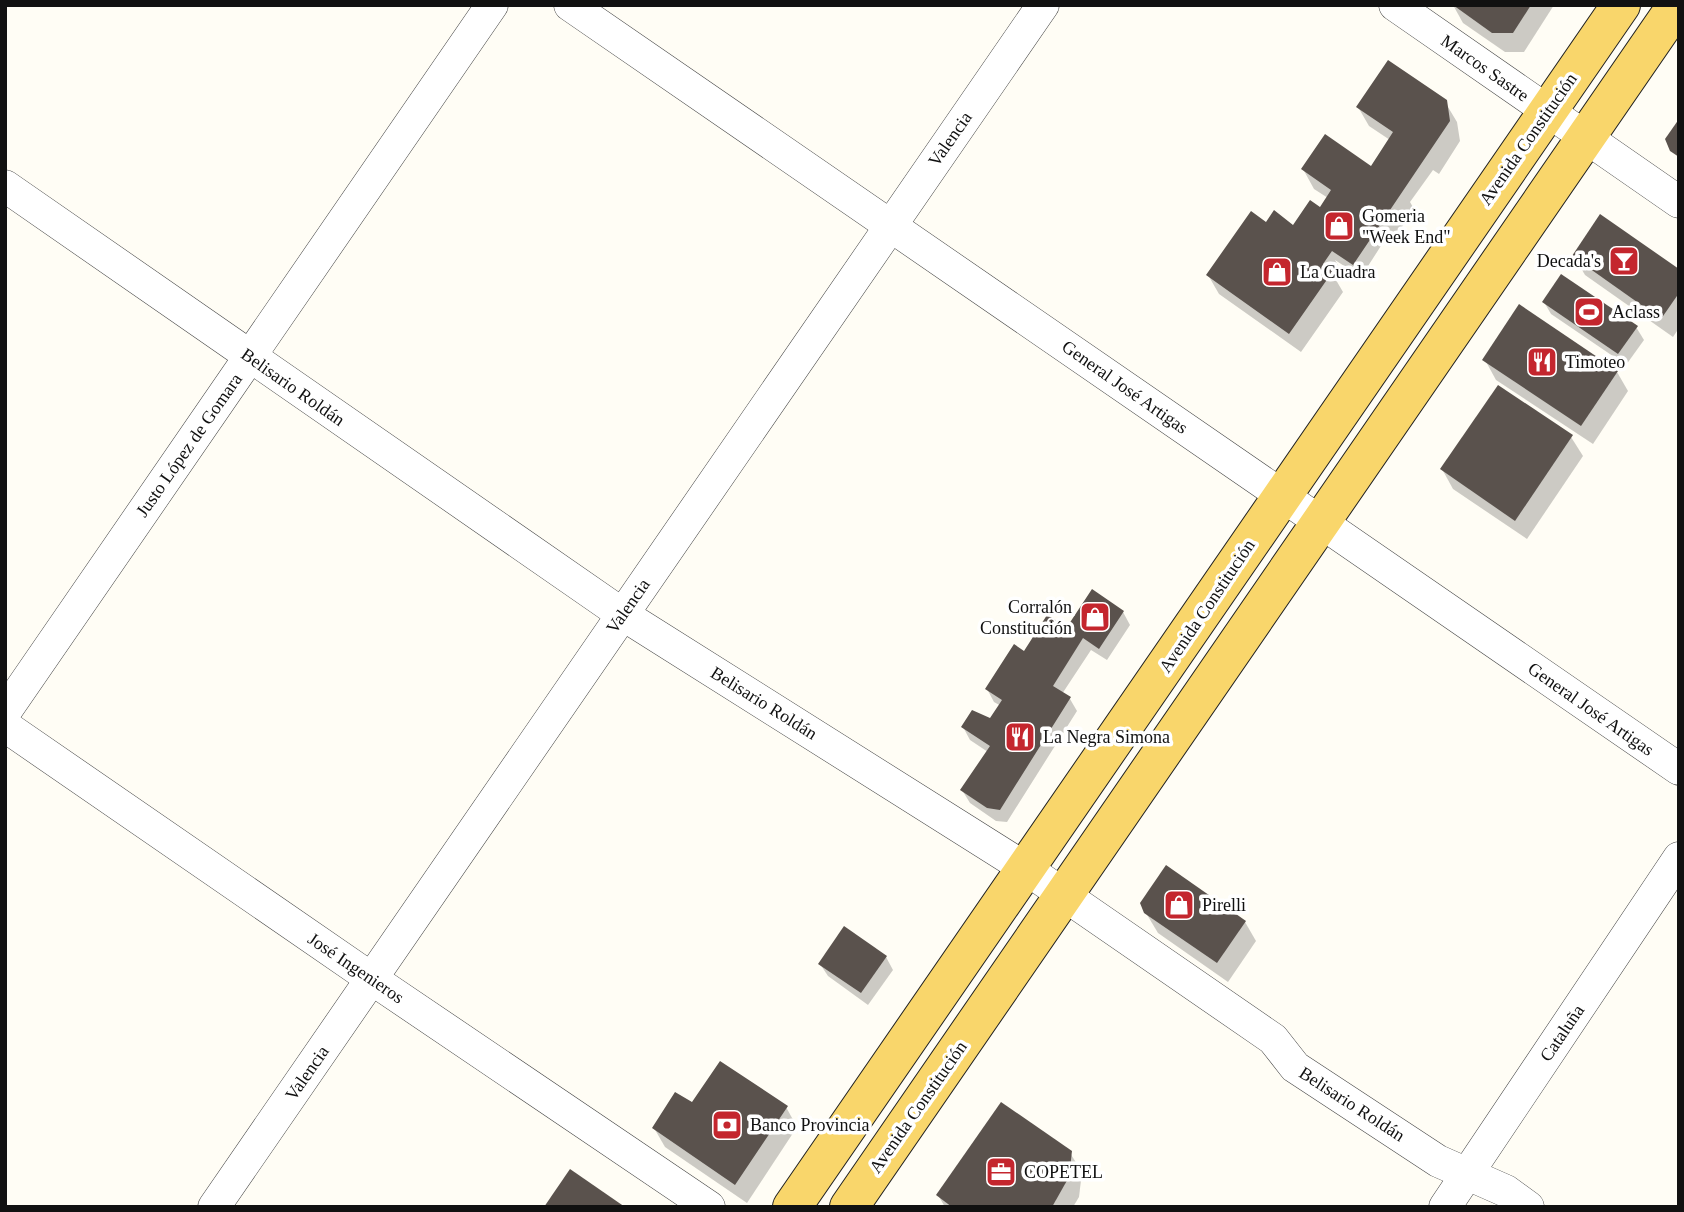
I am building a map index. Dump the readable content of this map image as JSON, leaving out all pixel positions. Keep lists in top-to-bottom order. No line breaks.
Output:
{"streets":{"main road":["Avenida Constitución"],"street":["Marcos Sastre","Valencia","Belisario Roldán","General José Artigas","Justo López de Gomara","José Ingenieros","Cataluña"]},"crossings":[["Marcos Sastre","Avenida Constitución"],["Valencia","Belisario Roldán"],["Valencia","General José Artigas"],["Valencia","José Ingenieros"],["Avenida Constitución","Belisario Roldán"],["Avenida Constitución","General José Artigas"],["Belisario Roldán","Justo López de Gomara"],["Belisario Roldán","Cataluña"]],"places":{"shop":["Gomeria \"Week End\"","La Cuadra","Corralón Constitución","Pirelli"],"bar":["Decada's"],"sports":["Aclass"],"restaurant":["Timoteo","La Negra Simona"],"bank":["Banco Provincia"],"office":["COPETEL"]}}
